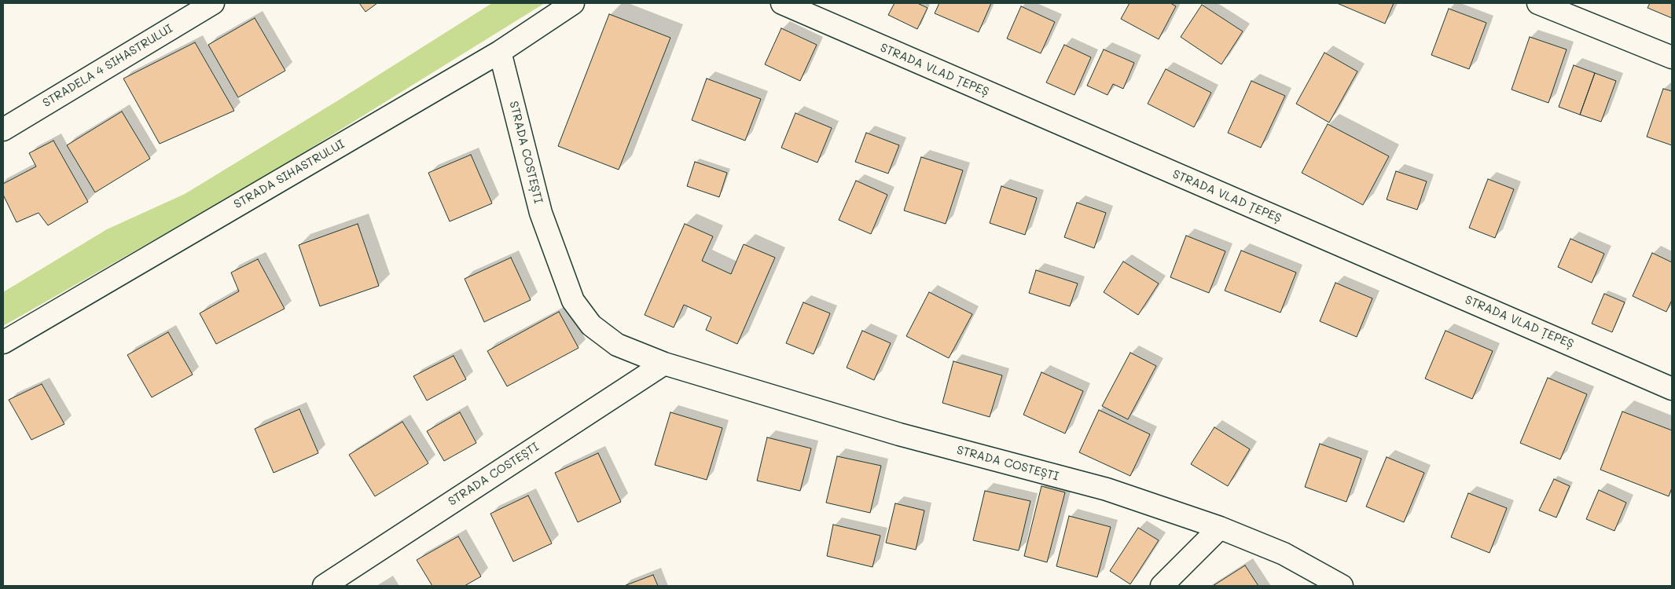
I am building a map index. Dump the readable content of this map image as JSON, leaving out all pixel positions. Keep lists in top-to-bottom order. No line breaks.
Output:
{"streets":{"street":["STRADELA 4 SIHASTRULUI","STRADA VLAD ȚEPEȘ","STRADA COSTEȘTI","STRADA SIHASTRULUI"]},"crossings":[["STRADA COSTEȘTI","STRADA SIHASTRULUI"]]}
